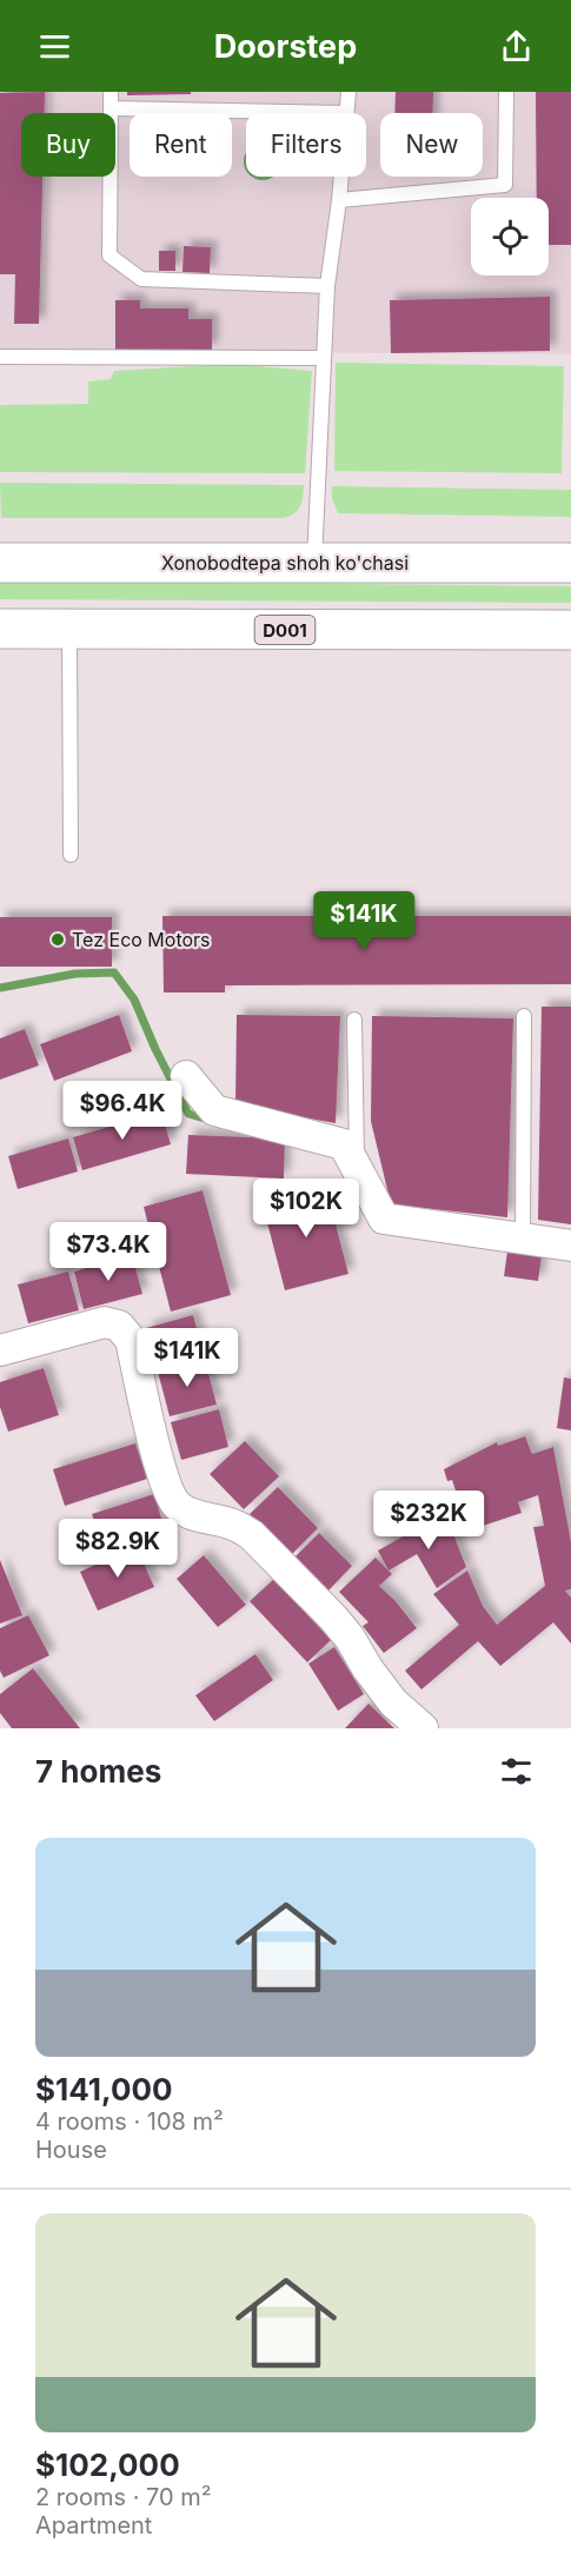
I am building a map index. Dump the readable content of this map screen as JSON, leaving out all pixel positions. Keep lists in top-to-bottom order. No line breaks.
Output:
{"streets":{"highway":["Xonobodtepa shoh ko'chasi","D001"]},"places":["Tez Eco Motors"],"page":{"header":"Doorstep","chip":["Buy","Rent","Filters","New"],"price":["$141K","$96.4K","$102K","$73.4K","$141K","$232K","$82.9K"],"heading":"7 homes","list":[{"name":"$141,000","note":"4 rooms · 108 m² · House"},{"name":"$102,000","note":"2 rooms · 70 m² · Apartment"}]}}
